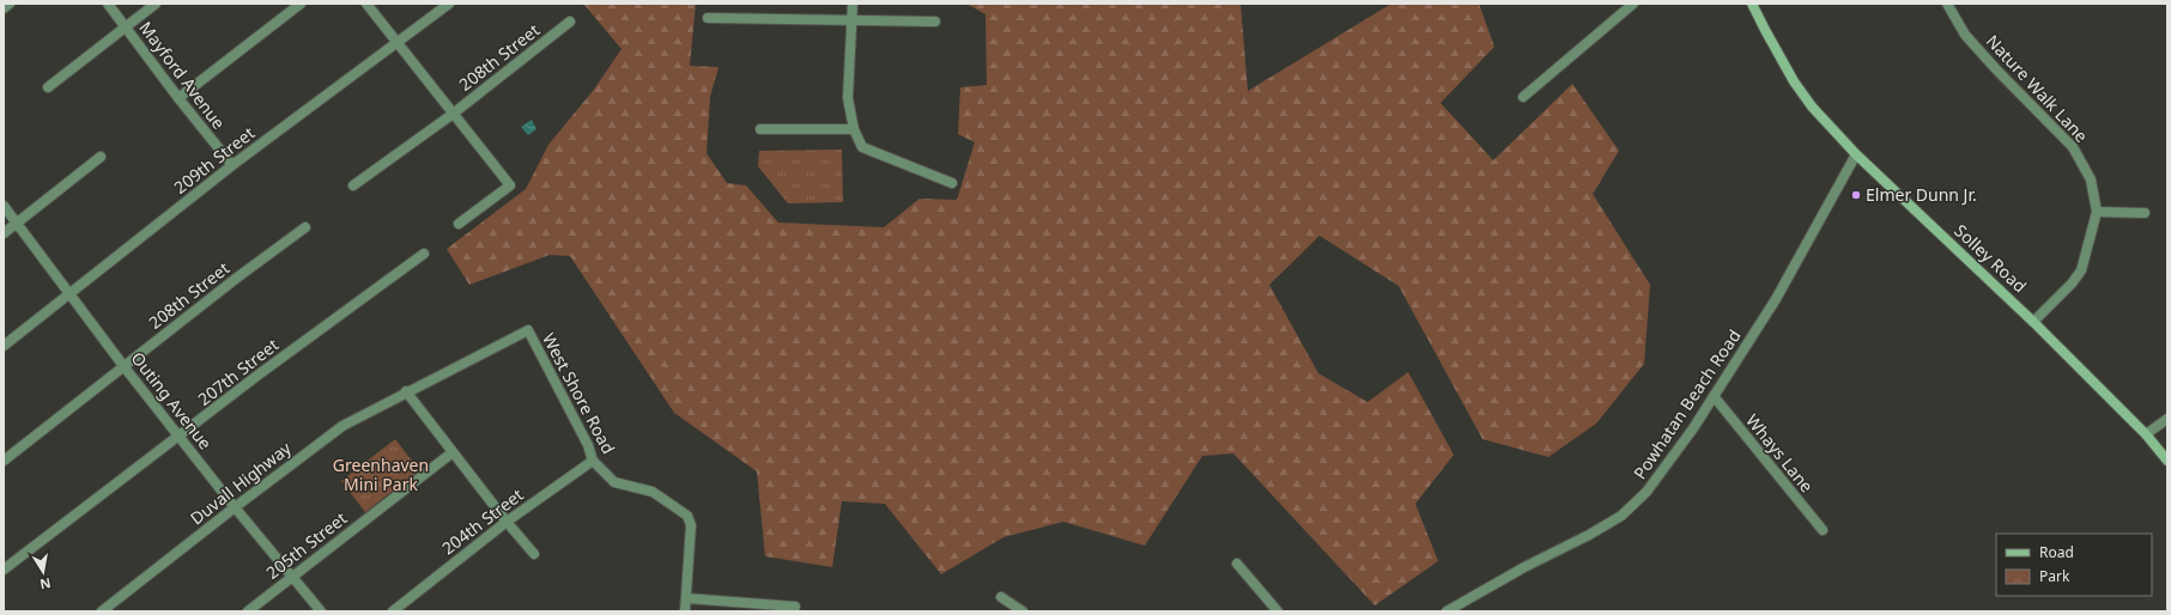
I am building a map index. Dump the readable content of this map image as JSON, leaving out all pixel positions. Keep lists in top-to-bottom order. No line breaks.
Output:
{"streets":{"main road":["Solley Road"],"street":["208th Street","Mayford Avenue","Nature Walk Lane","209th Street","207th Street","West Shore Road","Outing Avenue","Powhatan Beach Road","Whays Lane","Duvall Highway","204th Street","205th Street"]},"crossings":[["208th Street","Outing Avenue"],["Mayford Avenue","209th Street"],["Nature Walk Lane","Solley Road"],["209th Street","Outing Avenue"],["Solley Road","Powhatan Beach Road"],["207th Street","Outing Avenue"],["West Shore Road","Duvall Highway"],["West Shore Road","204th Street"],["Outing Avenue","Duvall Highway"],["Outing Avenue","205th Street"],["Powhatan Beach Road","Whays Lane"]],"parks":["Greenhaven Mini Park"],"places":["Elmer Dunn Jr."],"legend":["Road","Park"],"north":"bottom"}
